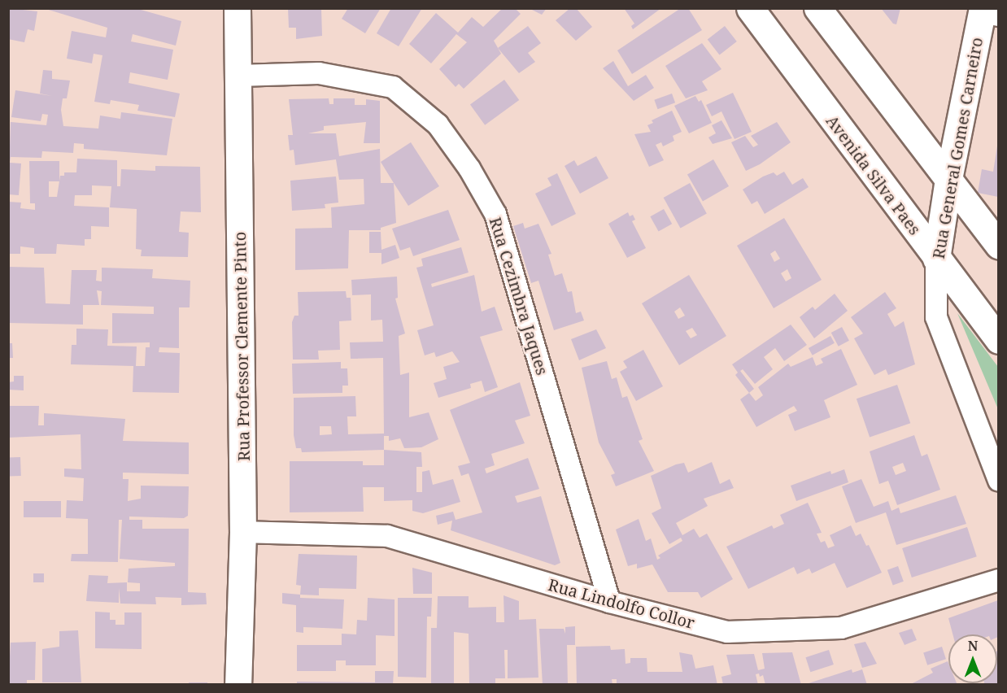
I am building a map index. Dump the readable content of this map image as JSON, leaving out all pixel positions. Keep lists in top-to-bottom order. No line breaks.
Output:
{"streets":{"main road":["Rua General Gomes Carneiro","Avenida Silva Paes"],"street":["Rua Cezimbra Jaques","Rua Professor Clemente Pinto","Rua Lindolfo Collor"]},"crossings":[["Rua General Gomes Carneiro","Avenida Silva Paes"],["Rua Cezimbra Jaques","Rua Professor Clemente Pinto"],["Rua Cezimbra Jaques","Rua Lindolfo Collor"],["Rua Professor Clemente Pinto","Rua Lindolfo Collor"]],"north":"top"}
